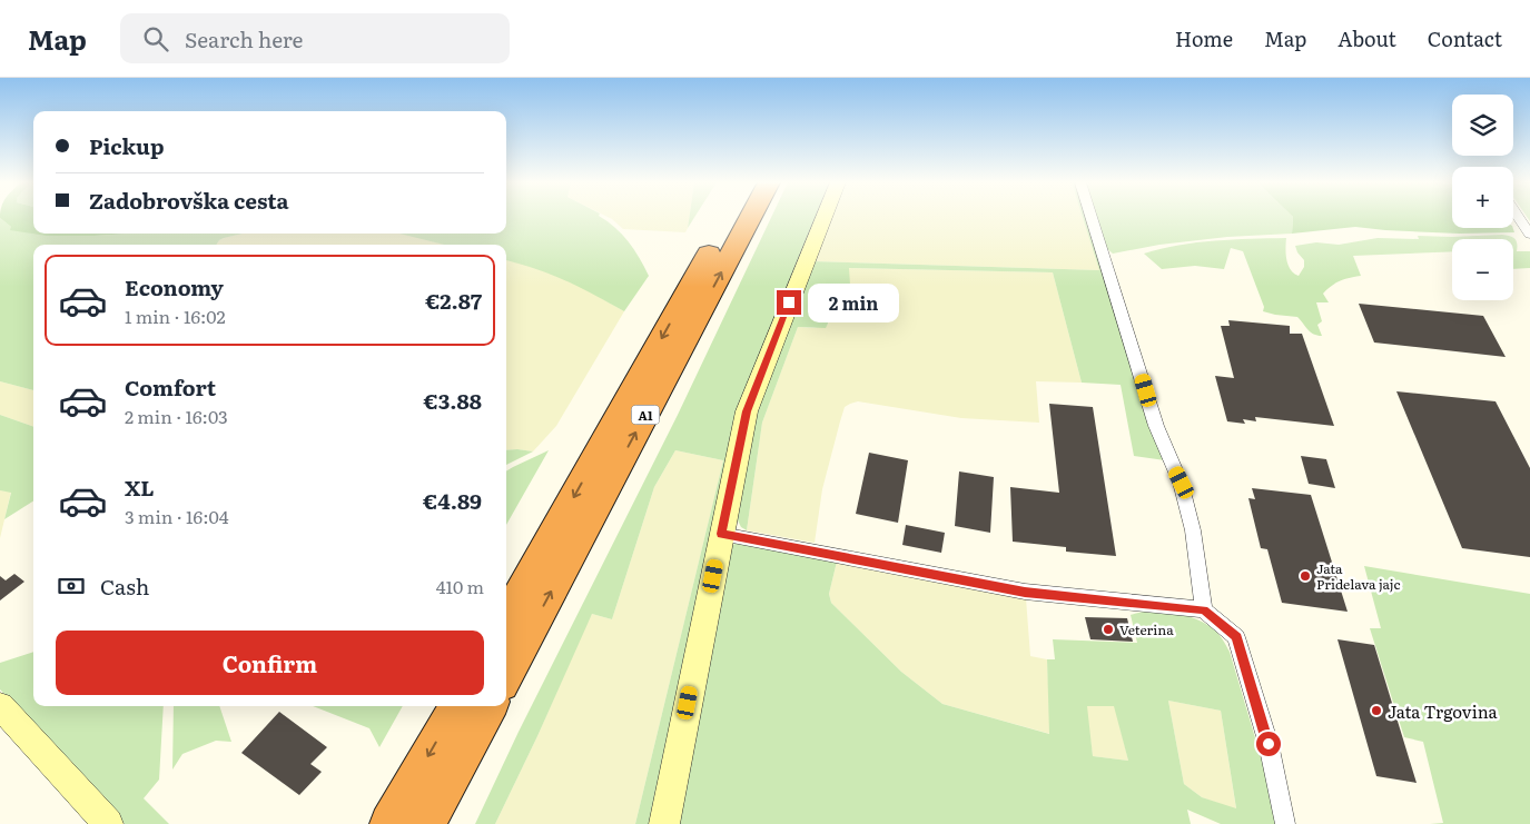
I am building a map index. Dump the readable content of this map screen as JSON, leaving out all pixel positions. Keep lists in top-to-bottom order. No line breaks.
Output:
{"streets":{"highway":["A1"]},"places":["Jata Pridelava jajc","Veterina","Jata Trgovina"],"page":{"header":"Map","search":"Search here","nav":["Home","Map","About","Contact"],"map_buttons":["+","−"],"banner":["Pickup","Zadobrovška cesta"],"list":[{"name":"Economy","note":"1 min · 16:02","value":"€2.87"},{"name":"Comfort","note":"2 min · 16:03","value":"€3.88"},{"name":"XL","note":"3 min · 16:04","value":"€4.89"}],"bubble":"2 min","pay":["Cash","410 m"],"buttons":"Confirm"}}
